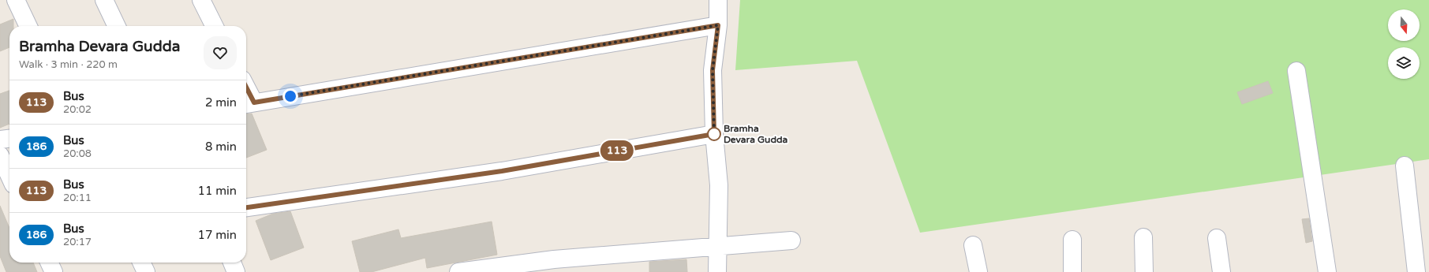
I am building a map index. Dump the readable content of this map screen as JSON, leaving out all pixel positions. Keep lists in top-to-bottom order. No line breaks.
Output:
{"places":["Bramha Devara Gudda"],"lines":["bus line 113"],"north":"bottom","page":{"on_map":"113","heading":["Bramha Devara Gudda","Walk · 3 min · 220 m"],"list":[{"mark":"113","name":"Bus","note":"20:02","value":"2 min"},{"mark":"186","name":"Bus","note":"20:08","value":"8 min"},{"mark":"113","name":"Bus","note":"20:11","value":"11 min"},{"mark":"186","name":"Bus","note":"20:17","value":"17 min"}]}}
